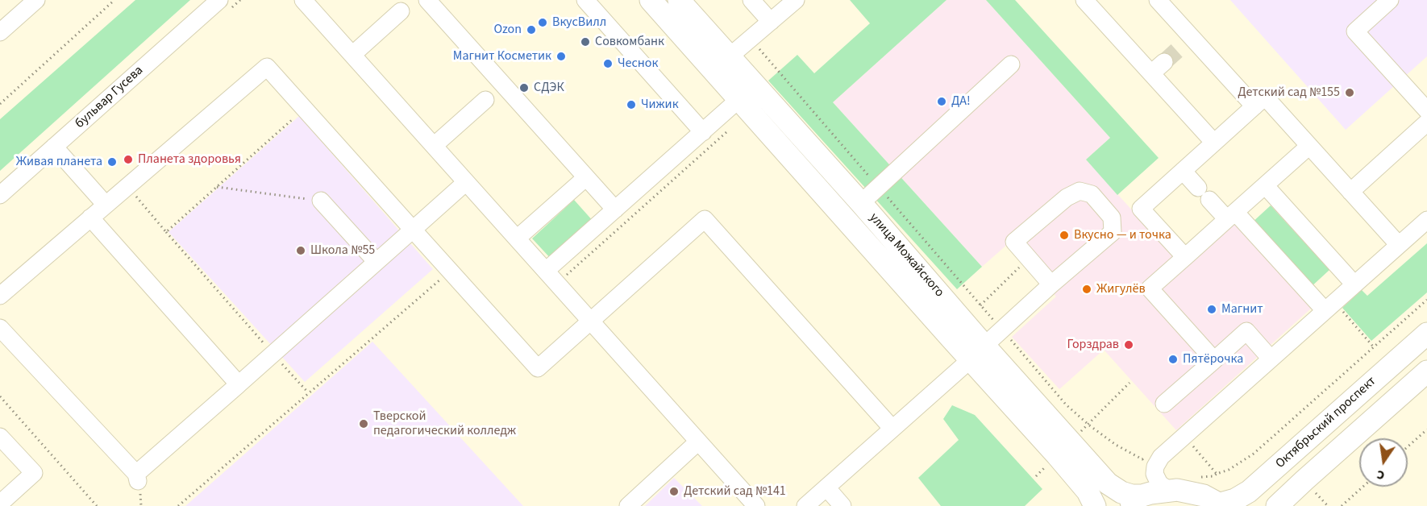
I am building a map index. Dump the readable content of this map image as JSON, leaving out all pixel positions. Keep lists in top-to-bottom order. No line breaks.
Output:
{"streets":{"main road":["улица Можайского","Октябрьский проспект"],"street":["бульвар Гусева"]},"places":["ВкусВилл","Ozon","Совкомбанк","Магнит Косметик","Чеснок","СДЭК","Детский сад №155","ДА!","Чижик","Планета здоровья","Живая планета","Вкусно — и точка","Школа №55","Жигулёв","Магнит","Горздрав","Пятёрочка","Тверской педагогический колледж","Детский сад №141"],"north":"bottom"}
